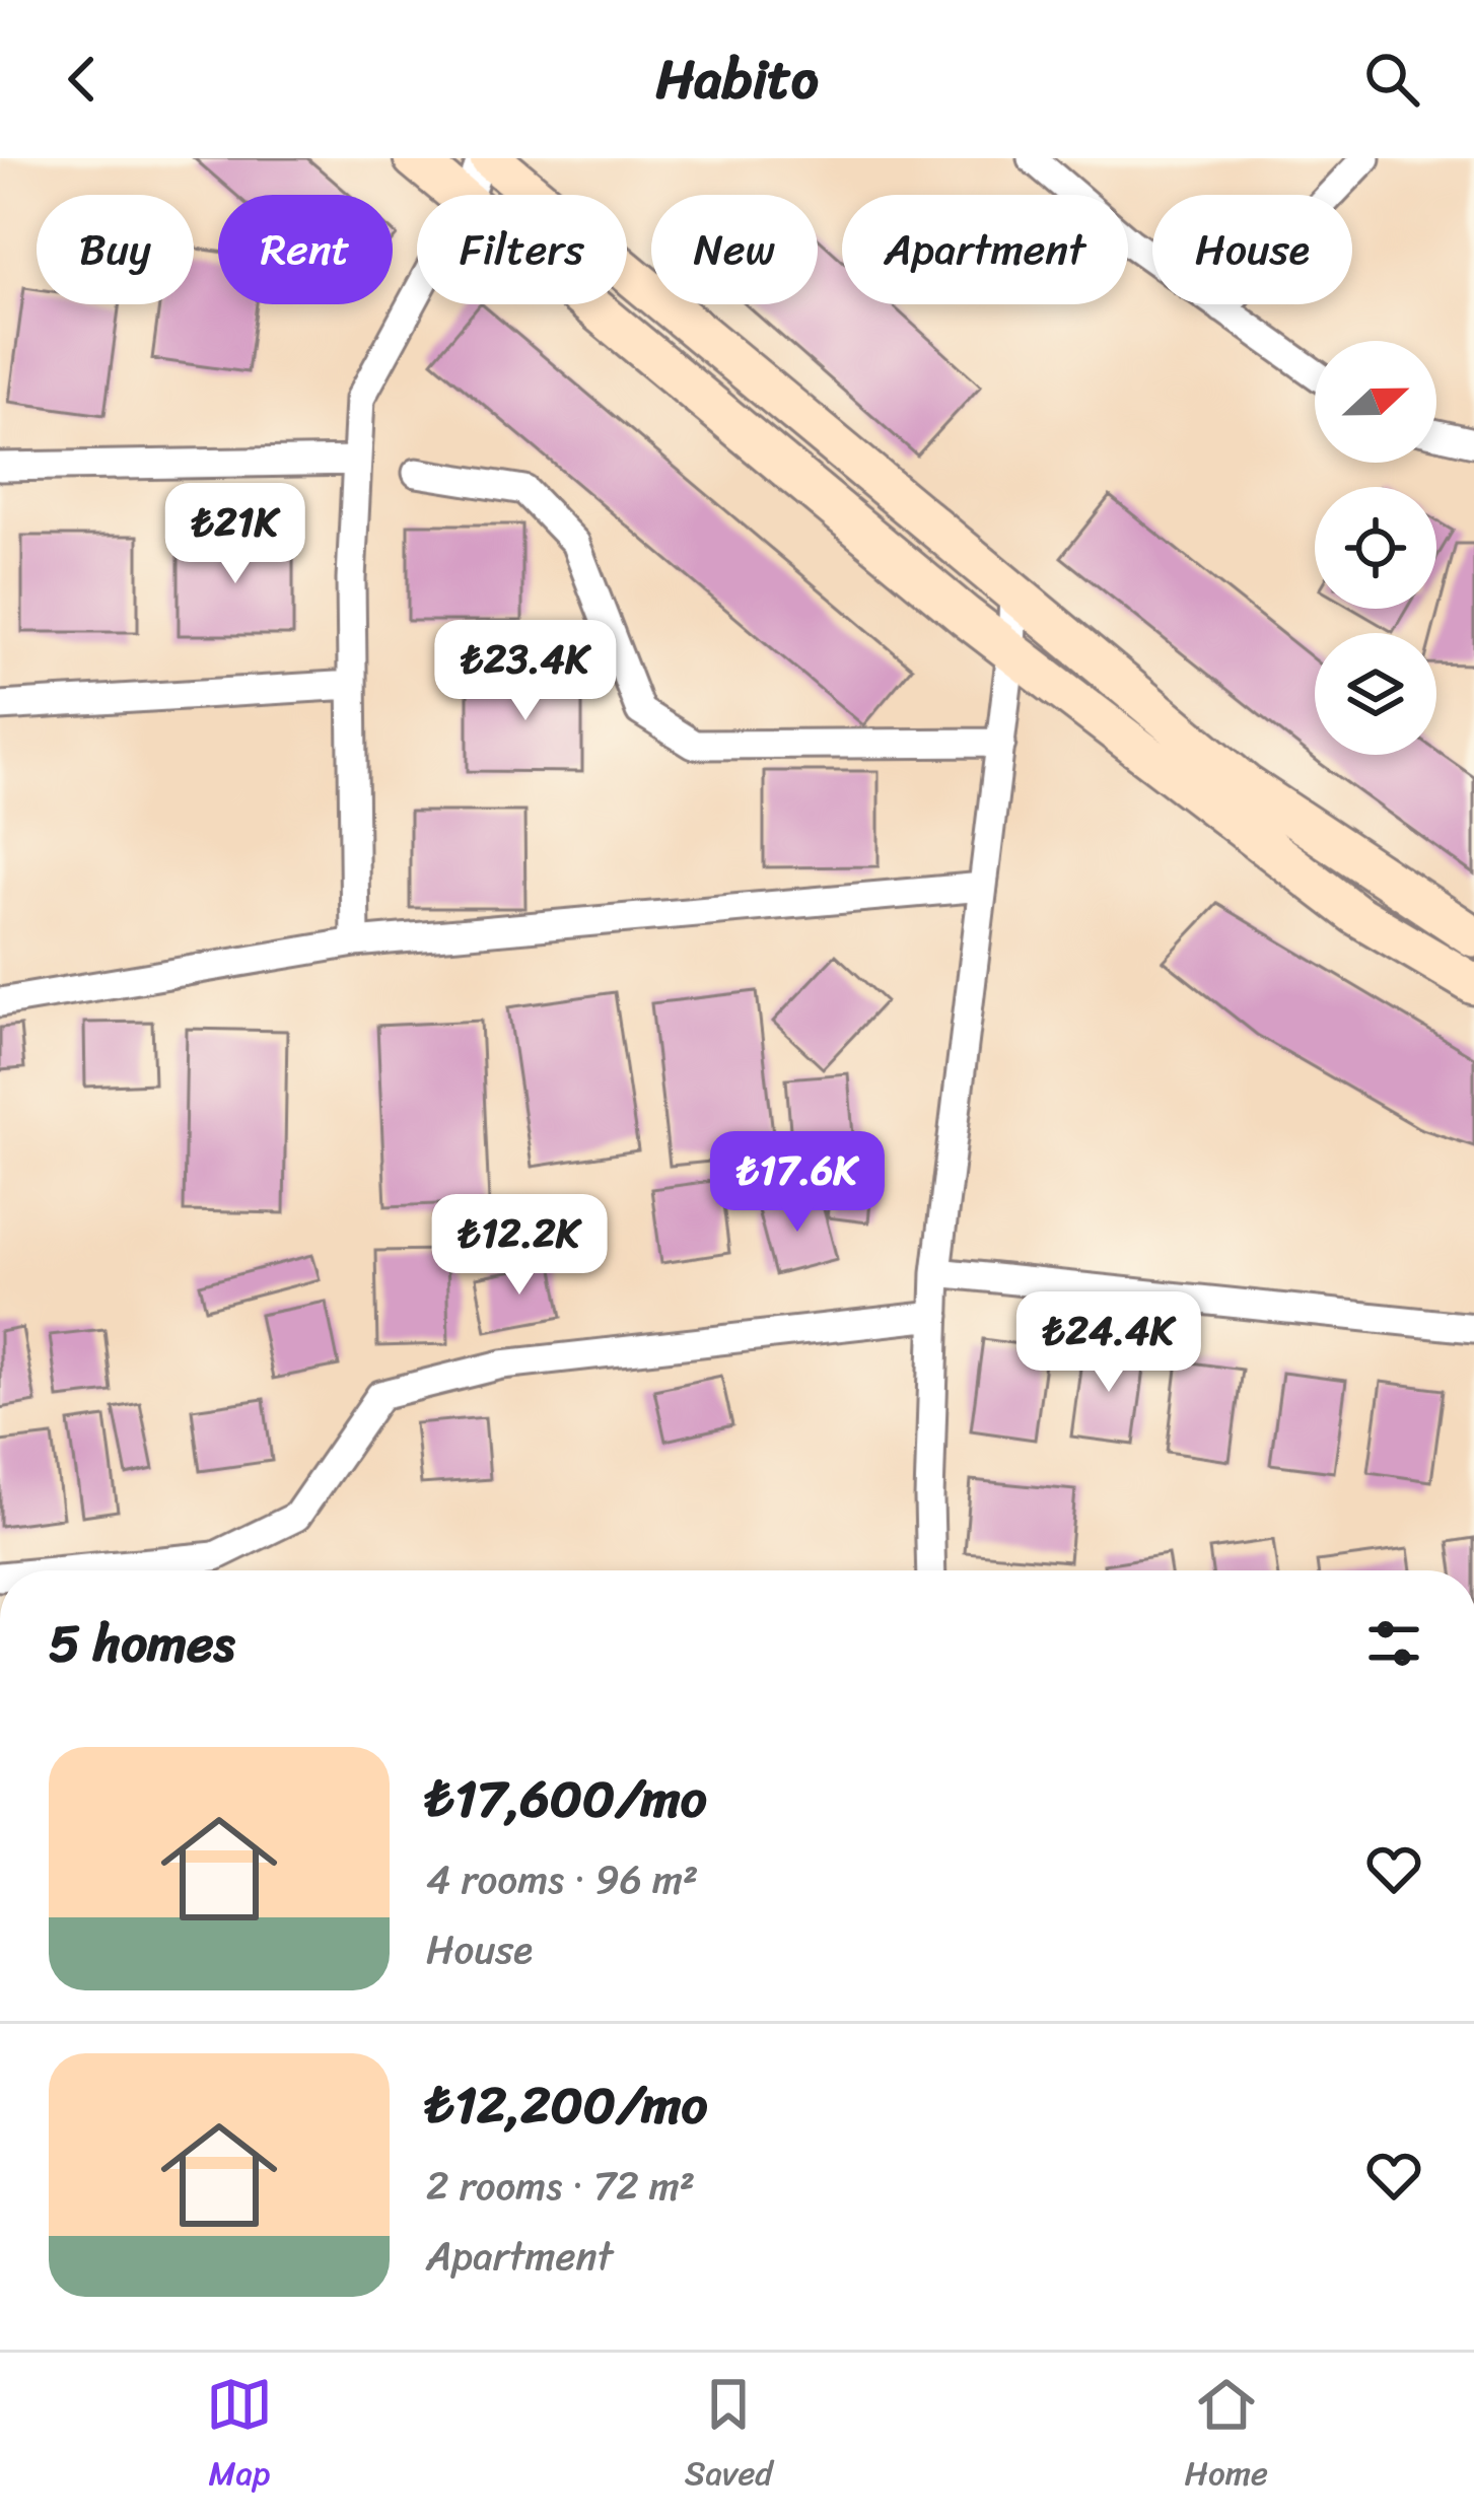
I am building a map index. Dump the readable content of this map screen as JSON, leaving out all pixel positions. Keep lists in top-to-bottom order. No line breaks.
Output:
{"north":"right","page":{"header":"Habito","chip":["Buy","Rent","Filters","New","Apartment","House"],"price":["₺21K","₺23.4K","₺17.6K","₺12.2K","₺24.4K"],"heading":"5 homes","list":[{"name":"₺17,600/mo","note":"4 rooms · 96 m² · House"},{"name":"₺12,200/mo","note":"2 rooms · 72 m² · Apartment"}],"tabs":["Map","Saved","Home"]}}
